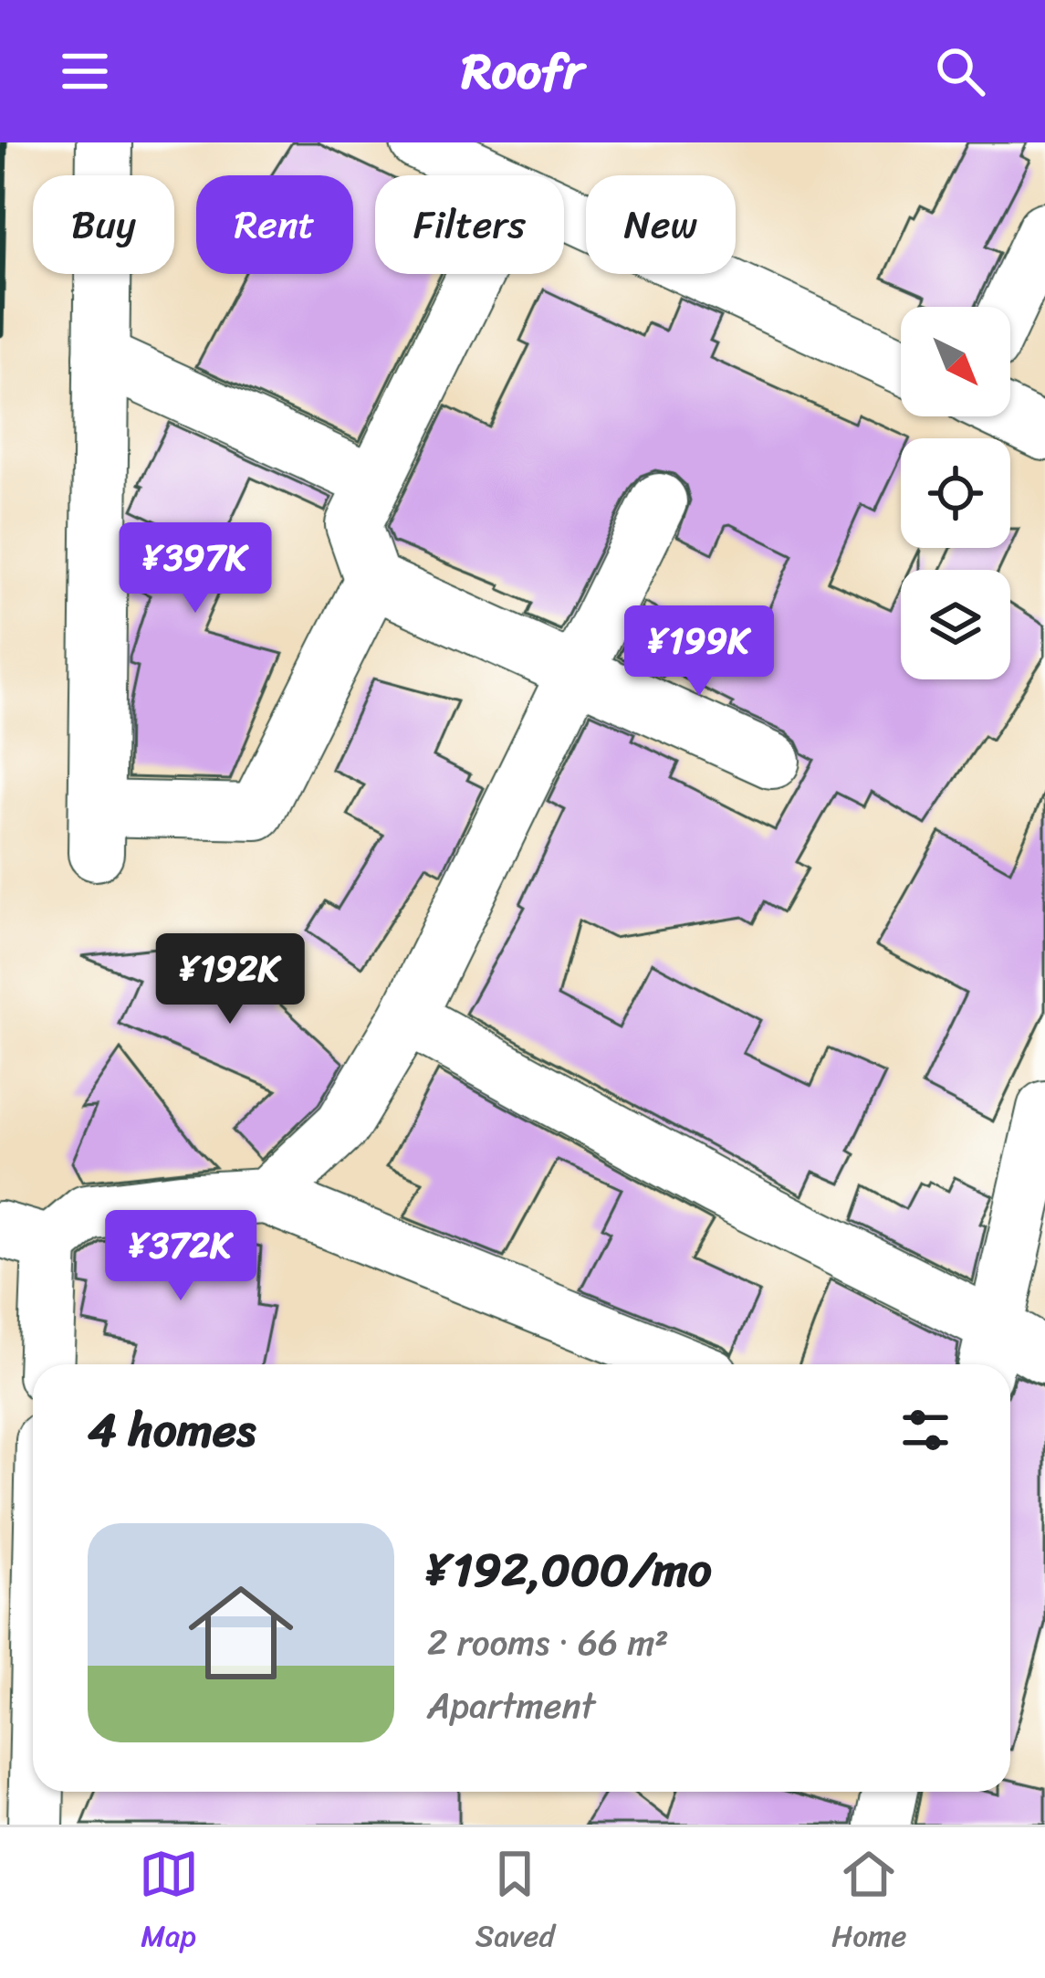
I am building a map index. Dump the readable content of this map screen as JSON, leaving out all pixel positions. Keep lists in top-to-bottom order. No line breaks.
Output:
{"north":"bottom right","page":{"header":"Roofr","chip":["Buy","Rent","Filters","New"],"price":["¥397K","¥199K","¥192K","¥372K"],"heading":"4 homes","list":[{"name":"¥192,000/mo","note":"2 rooms · 66 m² · Apartment"}],"tabs":["Map","Saved","Home"]}}
